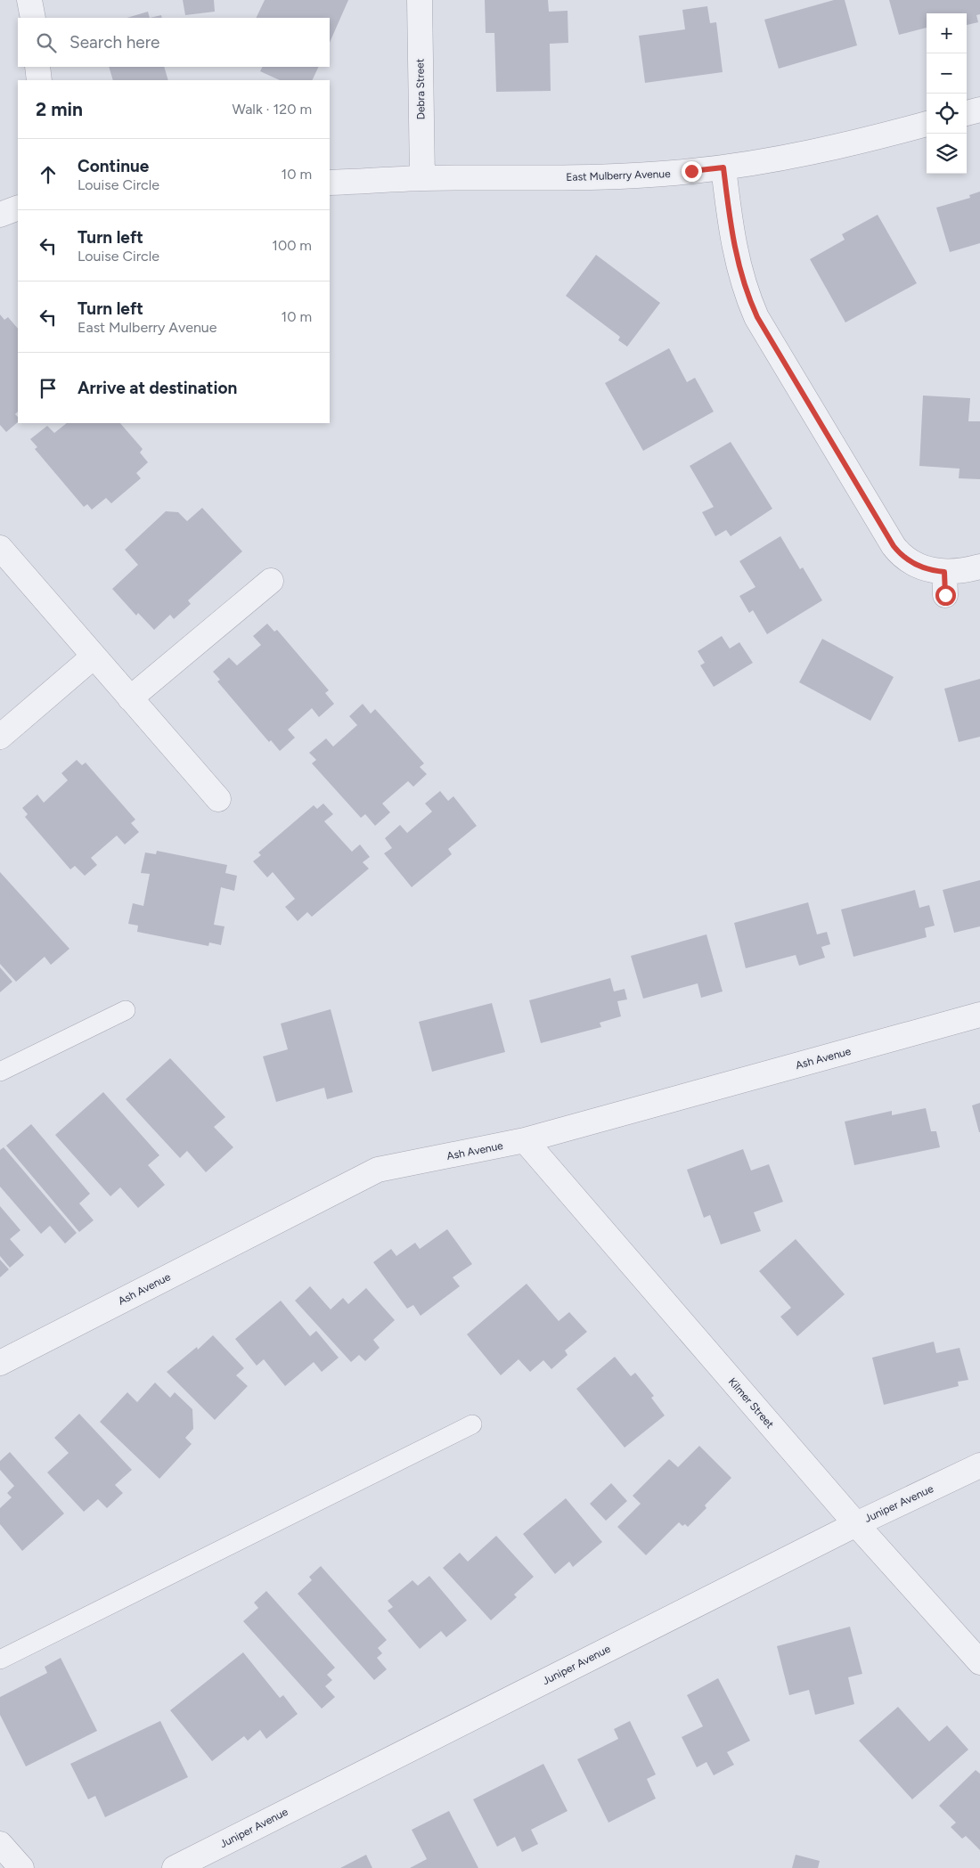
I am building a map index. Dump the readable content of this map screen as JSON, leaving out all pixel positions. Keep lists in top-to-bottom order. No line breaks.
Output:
{"streets":{"street":["Debra Street","East Mulberry Avenue","Ash Avenue","Kilmer Street","Juniper Avenue"]},"crossings":[["Debra Street","East Mulberry Avenue"],["Ash Avenue","Kilmer Street"],["Kilmer Street","Juniper Avenue"]],"page":{"map_buttons":["+","−"],"search":"Search here","heading":["2 min","Walk · 120 m"],"list":[["Continue","Louise Circle","10 m"],["Turn left","Louise Circle","100 m"],["Turn left","East Mulberry Avenue","10 m"],"Arrive at destination"]}}
